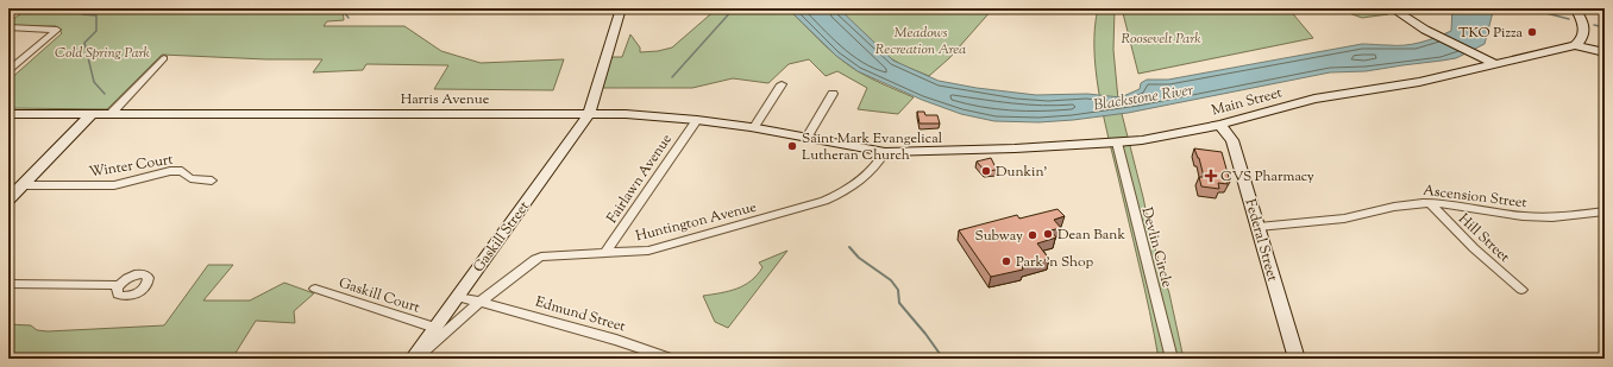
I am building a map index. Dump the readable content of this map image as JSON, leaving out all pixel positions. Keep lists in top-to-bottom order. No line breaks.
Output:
{"streets":{"main road":["Harris Avenue","Main Street","Gaskill Street","Federal Street"],"street":["Winter Court","Fairlawn Avenue","Ascension Street","Huntington Avenue","Hill Street","Devlin Circle","Gaskill Court","Edmund Street"]},"crossings":[["Harris Avenue","Main Street"],["Harris Avenue","Fairlawn Avenue"],["Harris Avenue","Huntington Avenue"],["Harris Avenue","Gaskill Street"],["Main Street","Huntington Avenue"],["Main Street","Federal Street"],["Main Street","Devlin Circle"],["Fairlawn Avenue","Huntington Avenue"],["Ascension Street","Hill Street"],["Ascension Street","Federal Street"],["Huntington Avenue","Edmund Street"],["Gaskill Street","Gaskill Court"]],"water":["Blackstone River"],"parks":["Meadows Recreation Area","Roosevelt Park","Cold Spring Park"],"places":{"other":["TKO Pizza","Saint Mark Evangelical Lutheran Church","Dunkin'","Dean Bank","Subway","Park 'n Shop"],"health":["CVS Pharmacy"]}}
